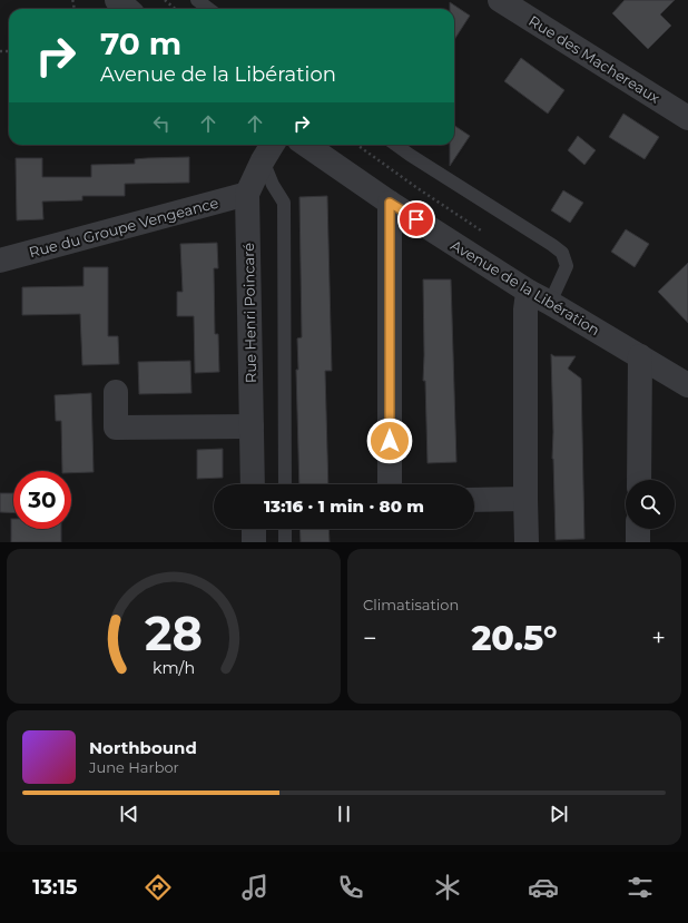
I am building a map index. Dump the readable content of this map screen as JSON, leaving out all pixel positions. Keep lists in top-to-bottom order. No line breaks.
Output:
{"streets":{"street":["Rue des Machereaux","Rue du Groupe Vengeance","Avenue de la Libération","Rue Henri Poincaré"]},"crossings":[["Rue du Groupe Vengeance","Rue Henri Poincaré"]],"page":{"turn":["70 m","Avenue de la Libération"],"limit":"30","trip":"13:16 · 1 min · 80 m","tile":"Climatisation","heat":["−","20.5°","+"],"song":["Northbound","June Harbor"],"tabs":"13:15","gauge":["28","km/h"]}}
